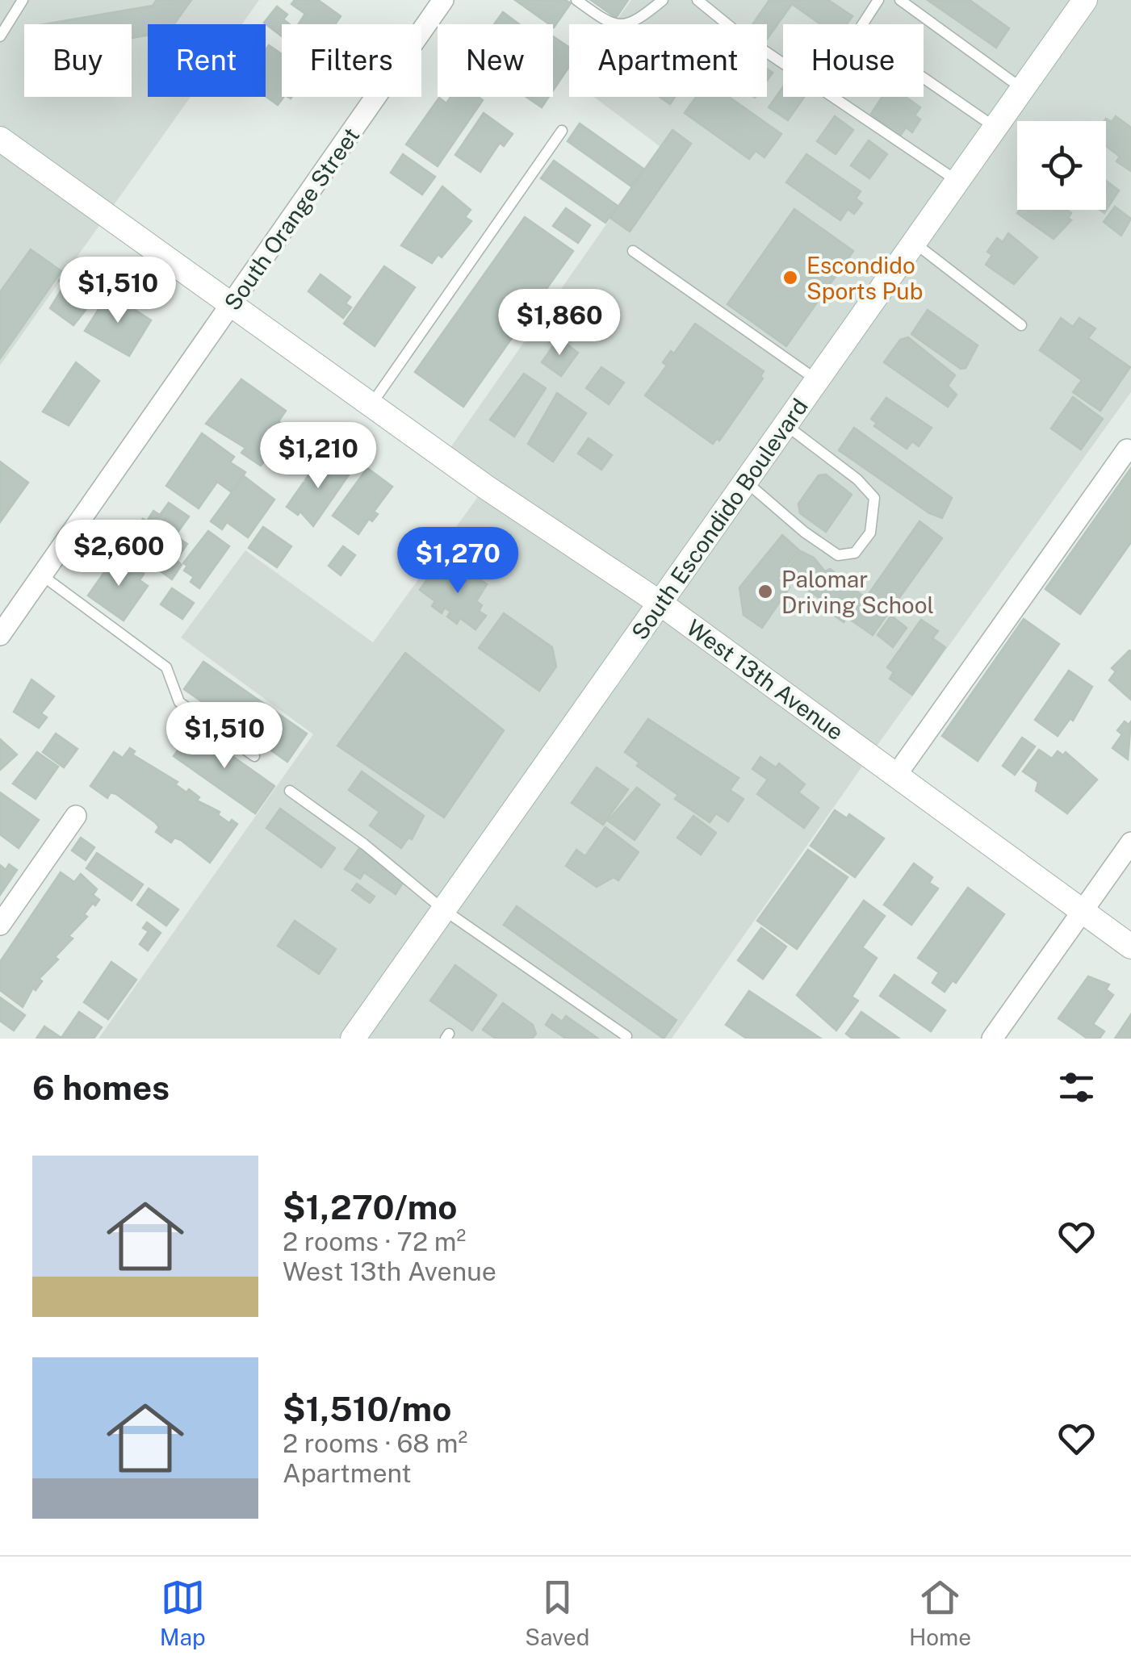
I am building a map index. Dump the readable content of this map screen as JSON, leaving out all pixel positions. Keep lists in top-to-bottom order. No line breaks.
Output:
{"streets":{"street":["South Orange Street","South Escondido Boulevard","West 13th Avenue"]},"crossings":[["South Orange Street","West 13th Avenue"],["South Escondido Boulevard","West 13th Avenue"]],"places":["Escondido Sports Pub","Palomar Driving School"],"page":{"chip":["Buy","Rent","Filters","New","Apartment","House"],"price":["$1,510","$1,860","$1,210","$2,600","$1,270","$1,510"],"heading":"6 homes","list":[{"name":"$1,270/mo","note":"2 rooms · 72 m² · West 13th Avenue"},{"name":"$1,510/mo","note":"2 rooms · 68 m² · Apartment"}],"tabs":["Map","Saved","Home"]}}
